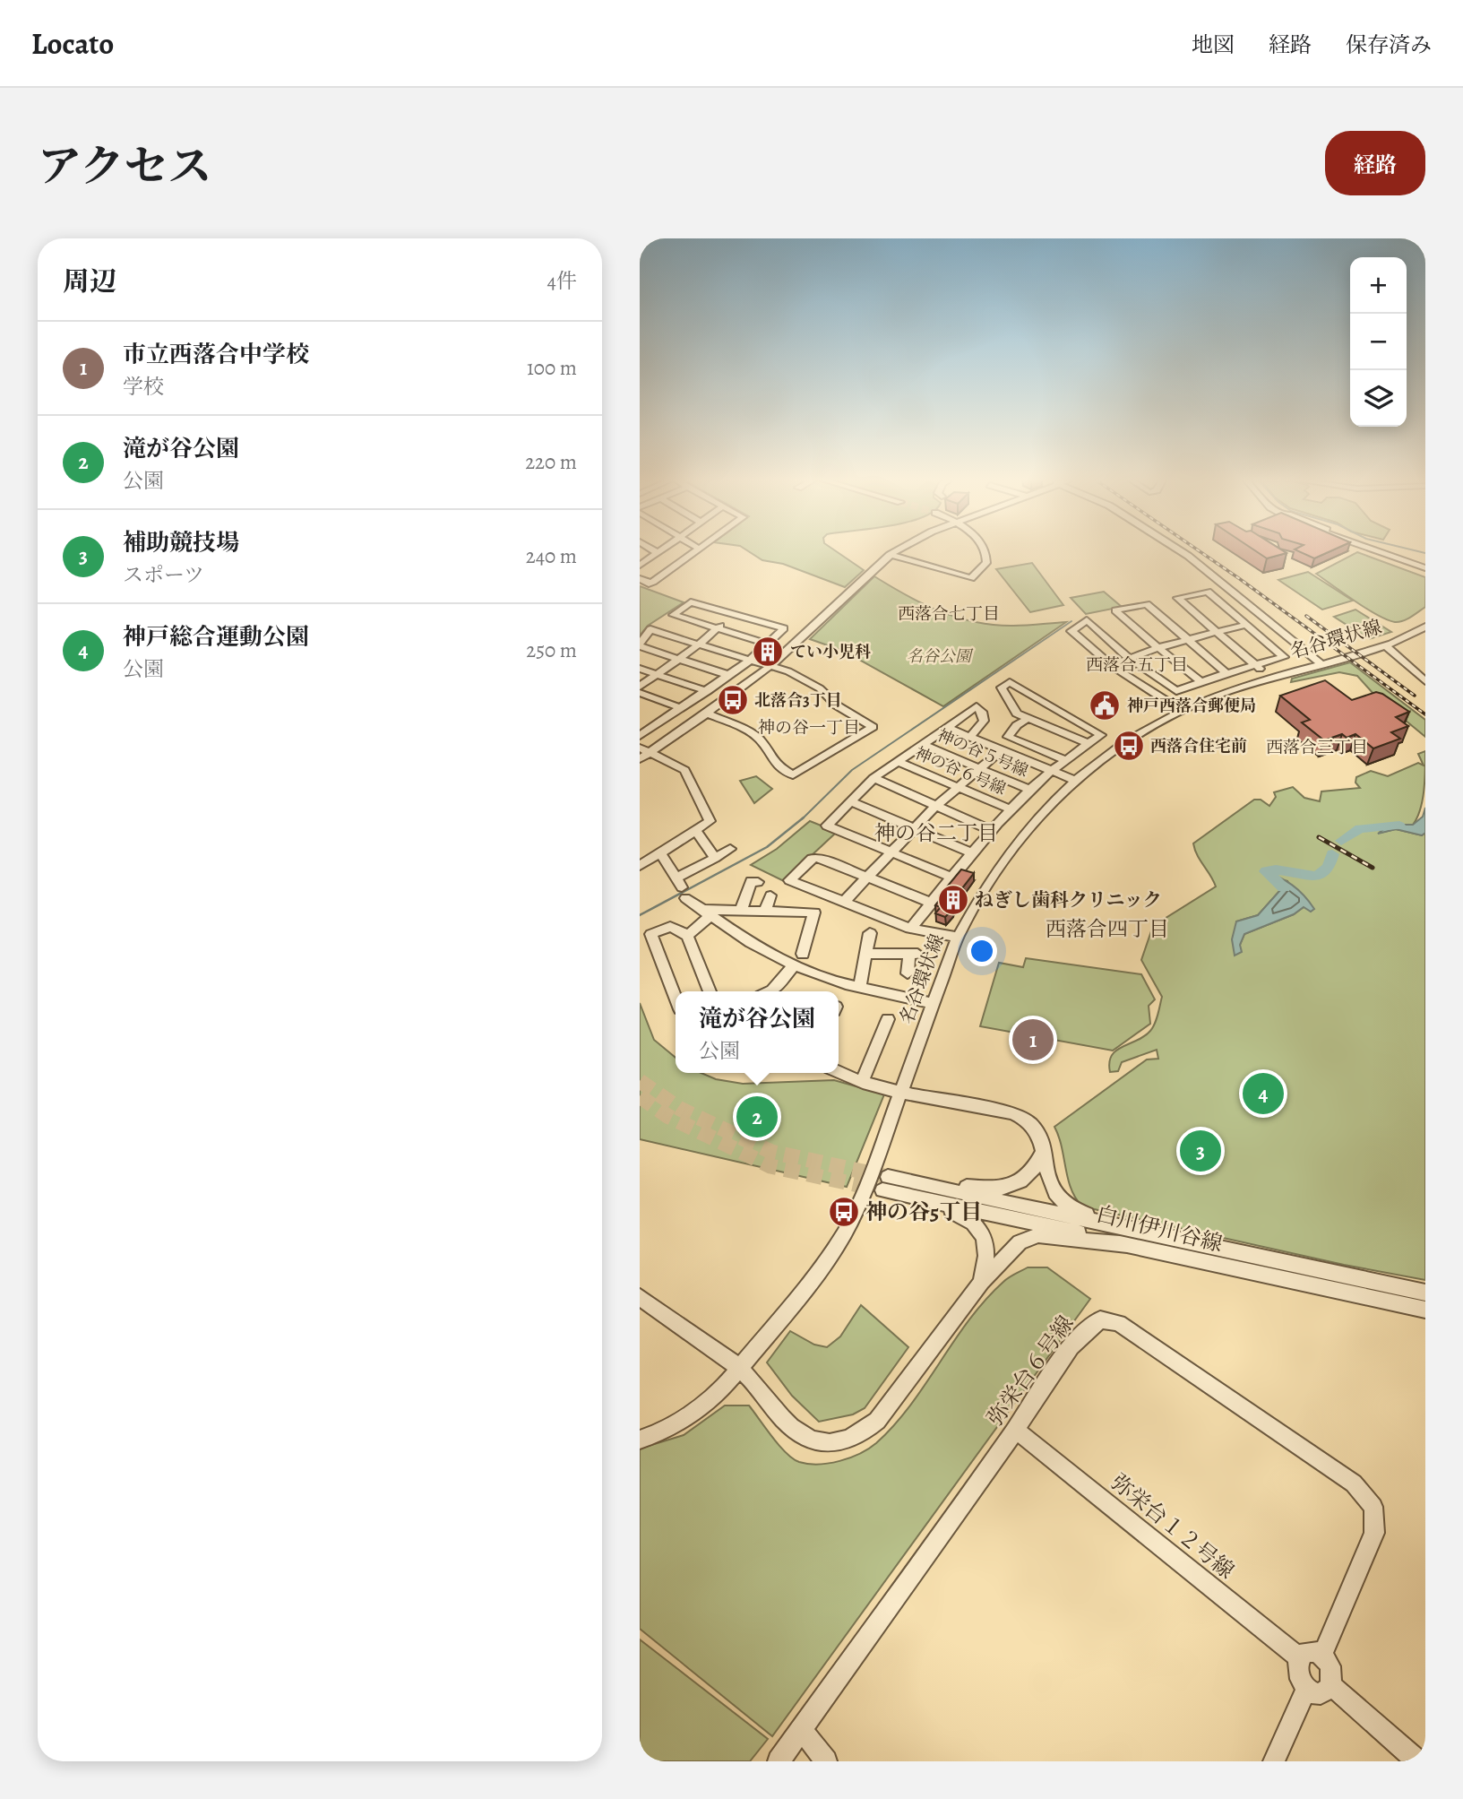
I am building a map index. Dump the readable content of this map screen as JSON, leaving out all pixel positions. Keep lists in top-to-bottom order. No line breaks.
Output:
{"streets":{"street":["名谷環状線","神の谷５号線","神の谷６号線","白川伊川谷線","弥栄台６号線","弥栄台１２号線"]},"crossings":[["弥栄台６号線","弥栄台１２号線"]],"districts":["西落合七丁目","西落合五丁目","神の谷一丁目","西落合三丁目","神の谷二丁目","西落合四丁目"],"parks":["名谷公園"],"places":{"building":["てい小児科","ねぎし歯科クリニック"],"bus stop":["北落合3丁目","西落合住宅前","神の谷5丁目"],"public building":["神戸西落合郵便局"]},"page":{"header":"Locato","nav":["地図","経路","保存済み"],"title":"アクセス","buttons":"経路","heading":["周辺","4件"],"map_buttons":["+","−"],"list":[{"mark":"1","name":"市立西落合中学校","note":"学校","value":"100 m"},{"mark":"2","name":"滝が谷公園","note":"公園","value":"220 m"},{"mark":"3","name":"補助競技場","note":"スポーツ","value":"240 m"},{"mark":"4","name":"神戸総合運動公園","note":"公園","value":"250 m"}],"popup":["滝が谷公園","公園"],"pins":["1","4","2","3"]}}
